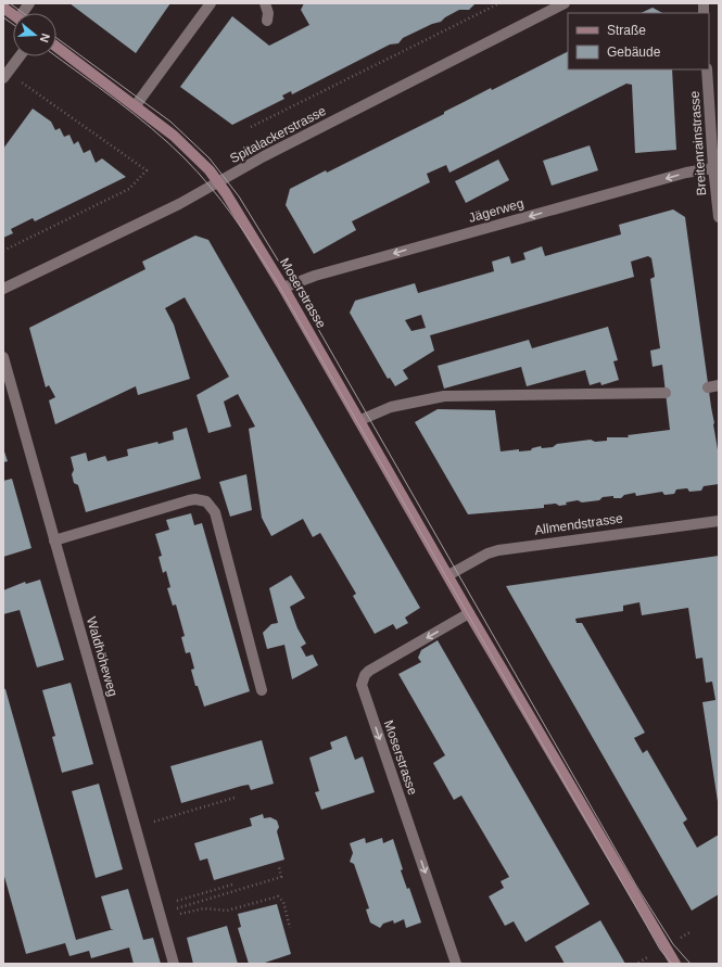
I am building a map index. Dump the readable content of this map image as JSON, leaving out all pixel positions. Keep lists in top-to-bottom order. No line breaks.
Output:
{"streets":{"street":["Spitalackerstrasse","Breitenrainstrasse","Jägerweg","Moserstrasse","Allmendstrasse","Waldhöheweg"]},"crossings":[["Spitalackerstrasse","Moserstrasse"],["Breitenrainstrasse","Jägerweg"],["Jägerweg","Moserstrasse"],["Moserstrasse","Allmendstrasse"]],"one_way":["Jägerweg"],"legend":["Straße","Gebäude"],"north":"right"}
